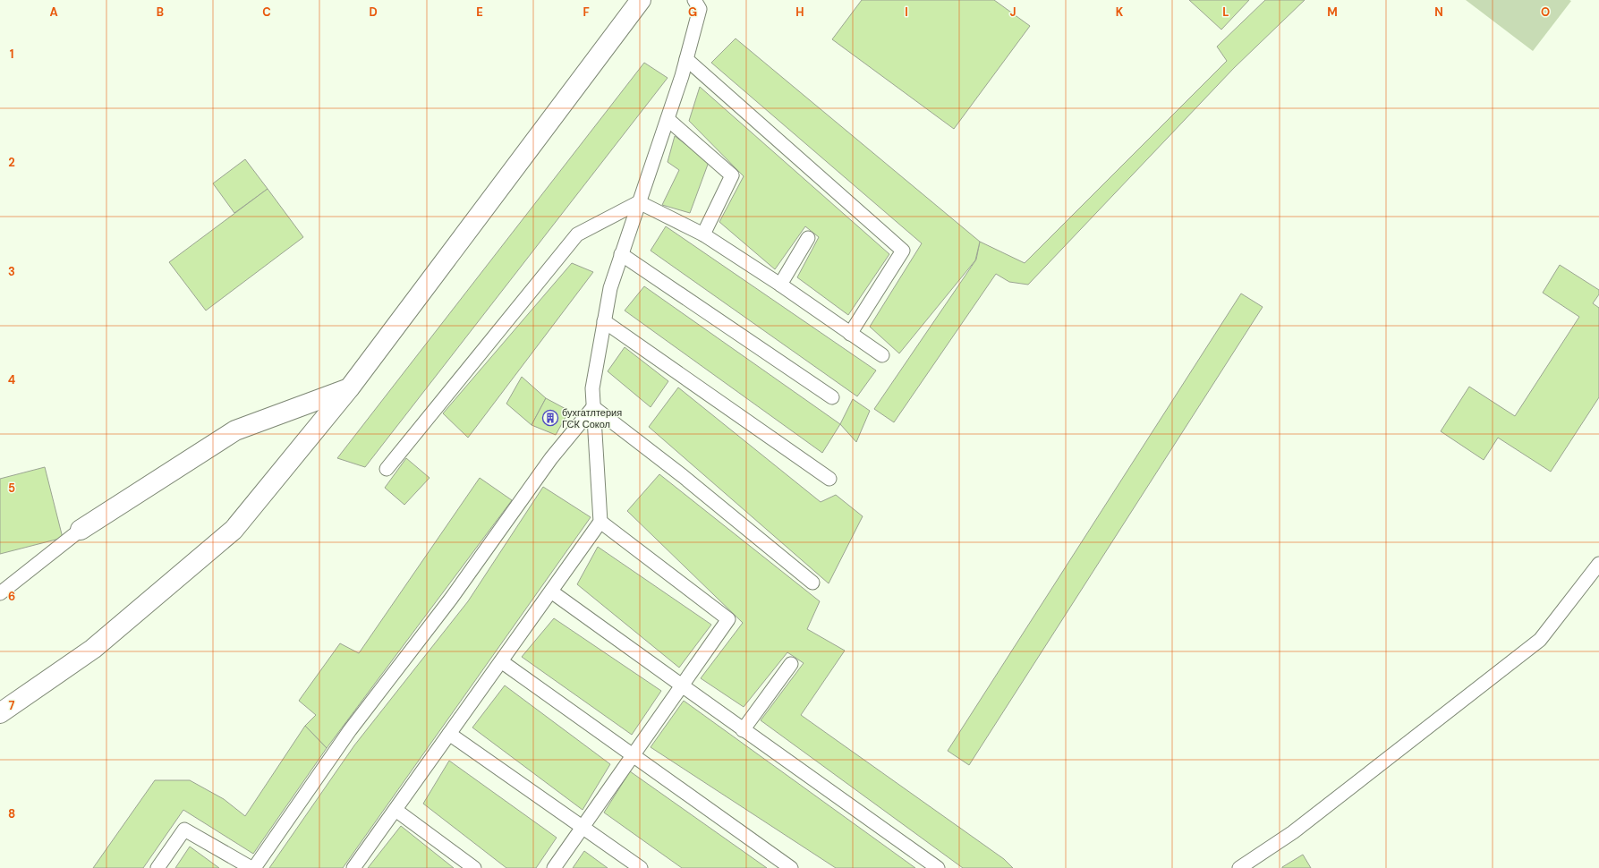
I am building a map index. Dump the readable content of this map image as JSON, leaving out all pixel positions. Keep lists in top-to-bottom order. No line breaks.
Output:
{"places":{"building":["бухгатлтерия ГСК Сокол"]},"grid":{"columns":["A","B","C","D","E","F","G","H","I","J","K","L","M","N","O"],"rows":["1","2","3","4","5","6","7","8"]}}
